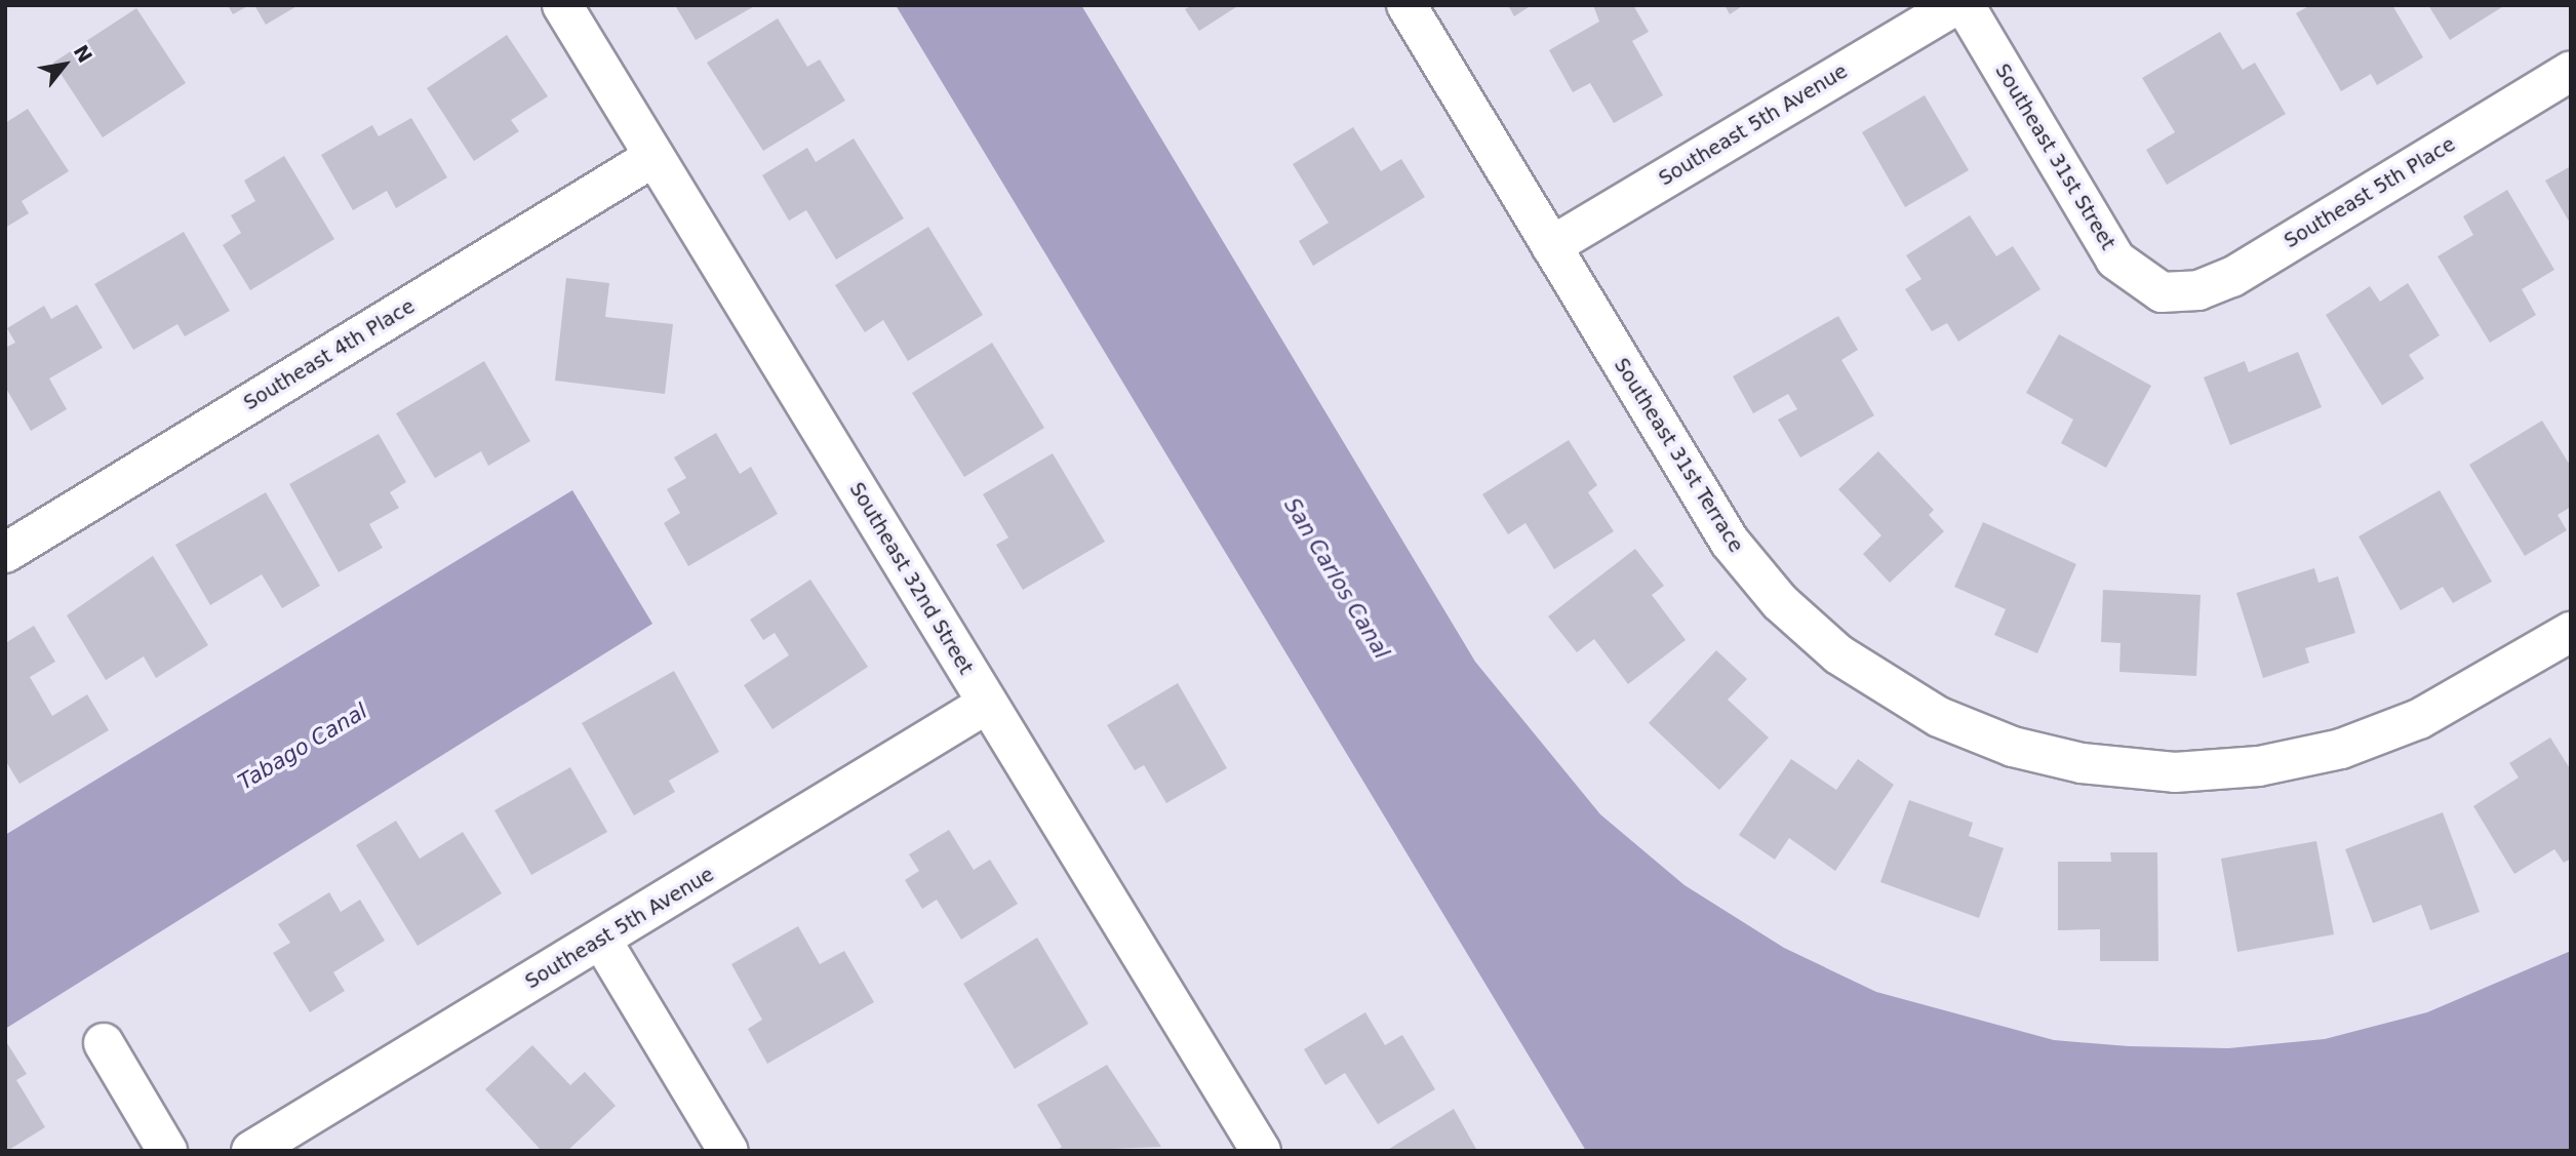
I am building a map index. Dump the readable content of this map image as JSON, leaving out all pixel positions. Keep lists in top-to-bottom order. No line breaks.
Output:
{"streets":{"street":["Southeast 5th Avenue","Southeast 31st Street","Southeast 5th Place","Southeast 4th Place","Southeast 31st Terrace","Southeast 32nd Street"]},"crossings":[["Southeast 5th Avenue","Southeast 31st Terrace"],["Southeast 5th Avenue","Southeast 32nd Street"],["Southeast 31st Street","Southeast 5th Place"],["Southeast 4th Place","Southeast 32nd Street"]],"water":["San Carlos Canal","Tabago Canal"],"north":"top right"}
